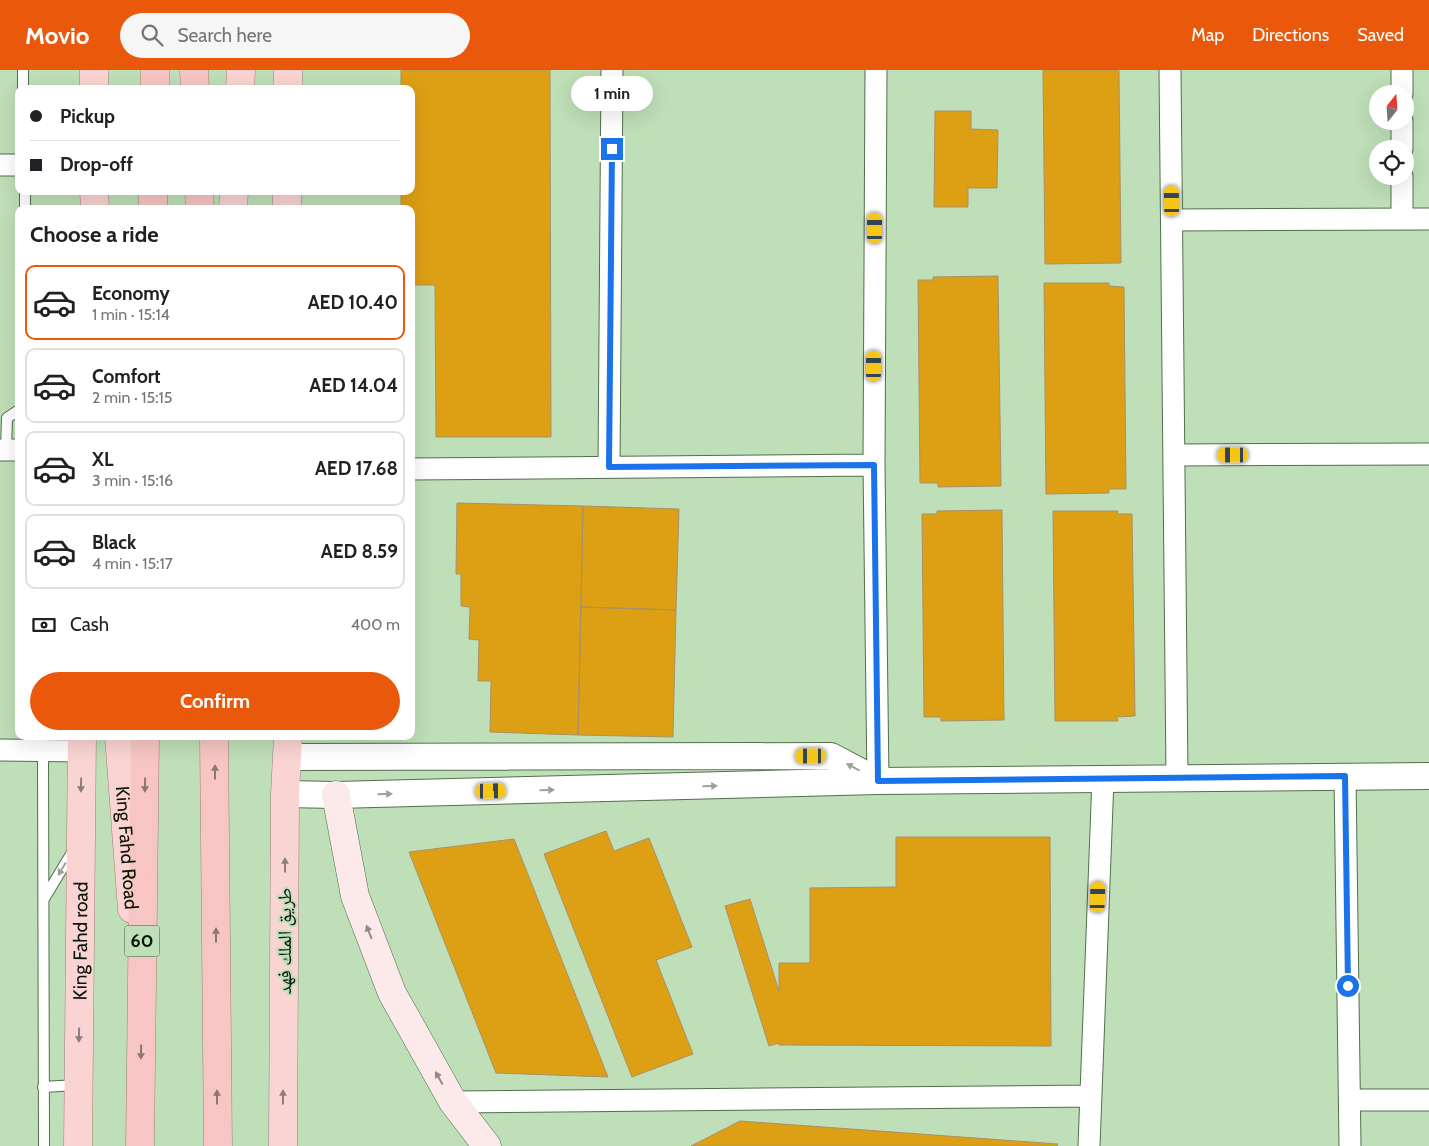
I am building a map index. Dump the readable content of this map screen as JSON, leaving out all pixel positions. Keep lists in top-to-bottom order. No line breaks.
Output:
{"streets":{"highway":["60"],"main road":["King Fahd Road","King Fahd road","طريق الملك فهد"]},"crossings":[["King Fahd Road","60"]],"one_way":["King Fahd road"],"north":"top","page":{"header":"Movio","search":"Search here","nav":["Map","Directions","Saved"],"bubble":"1 min","banner":["Pickup","Drop-off"],"heading":"Choose a ride","list":[{"name":"Economy","note":"1 min · 15:14","value":"AED 10.40"},{"name":"Comfort","note":"2 min · 15:15","value":"AED 14.04"},{"name":"XL","note":"3 min · 15:16","value":"AED 17.68"},{"name":"Black","note":"4 min · 15:17","value":"AED 8.59"}],"pay":["Cash","400 m"],"buttons":"Confirm"}}
